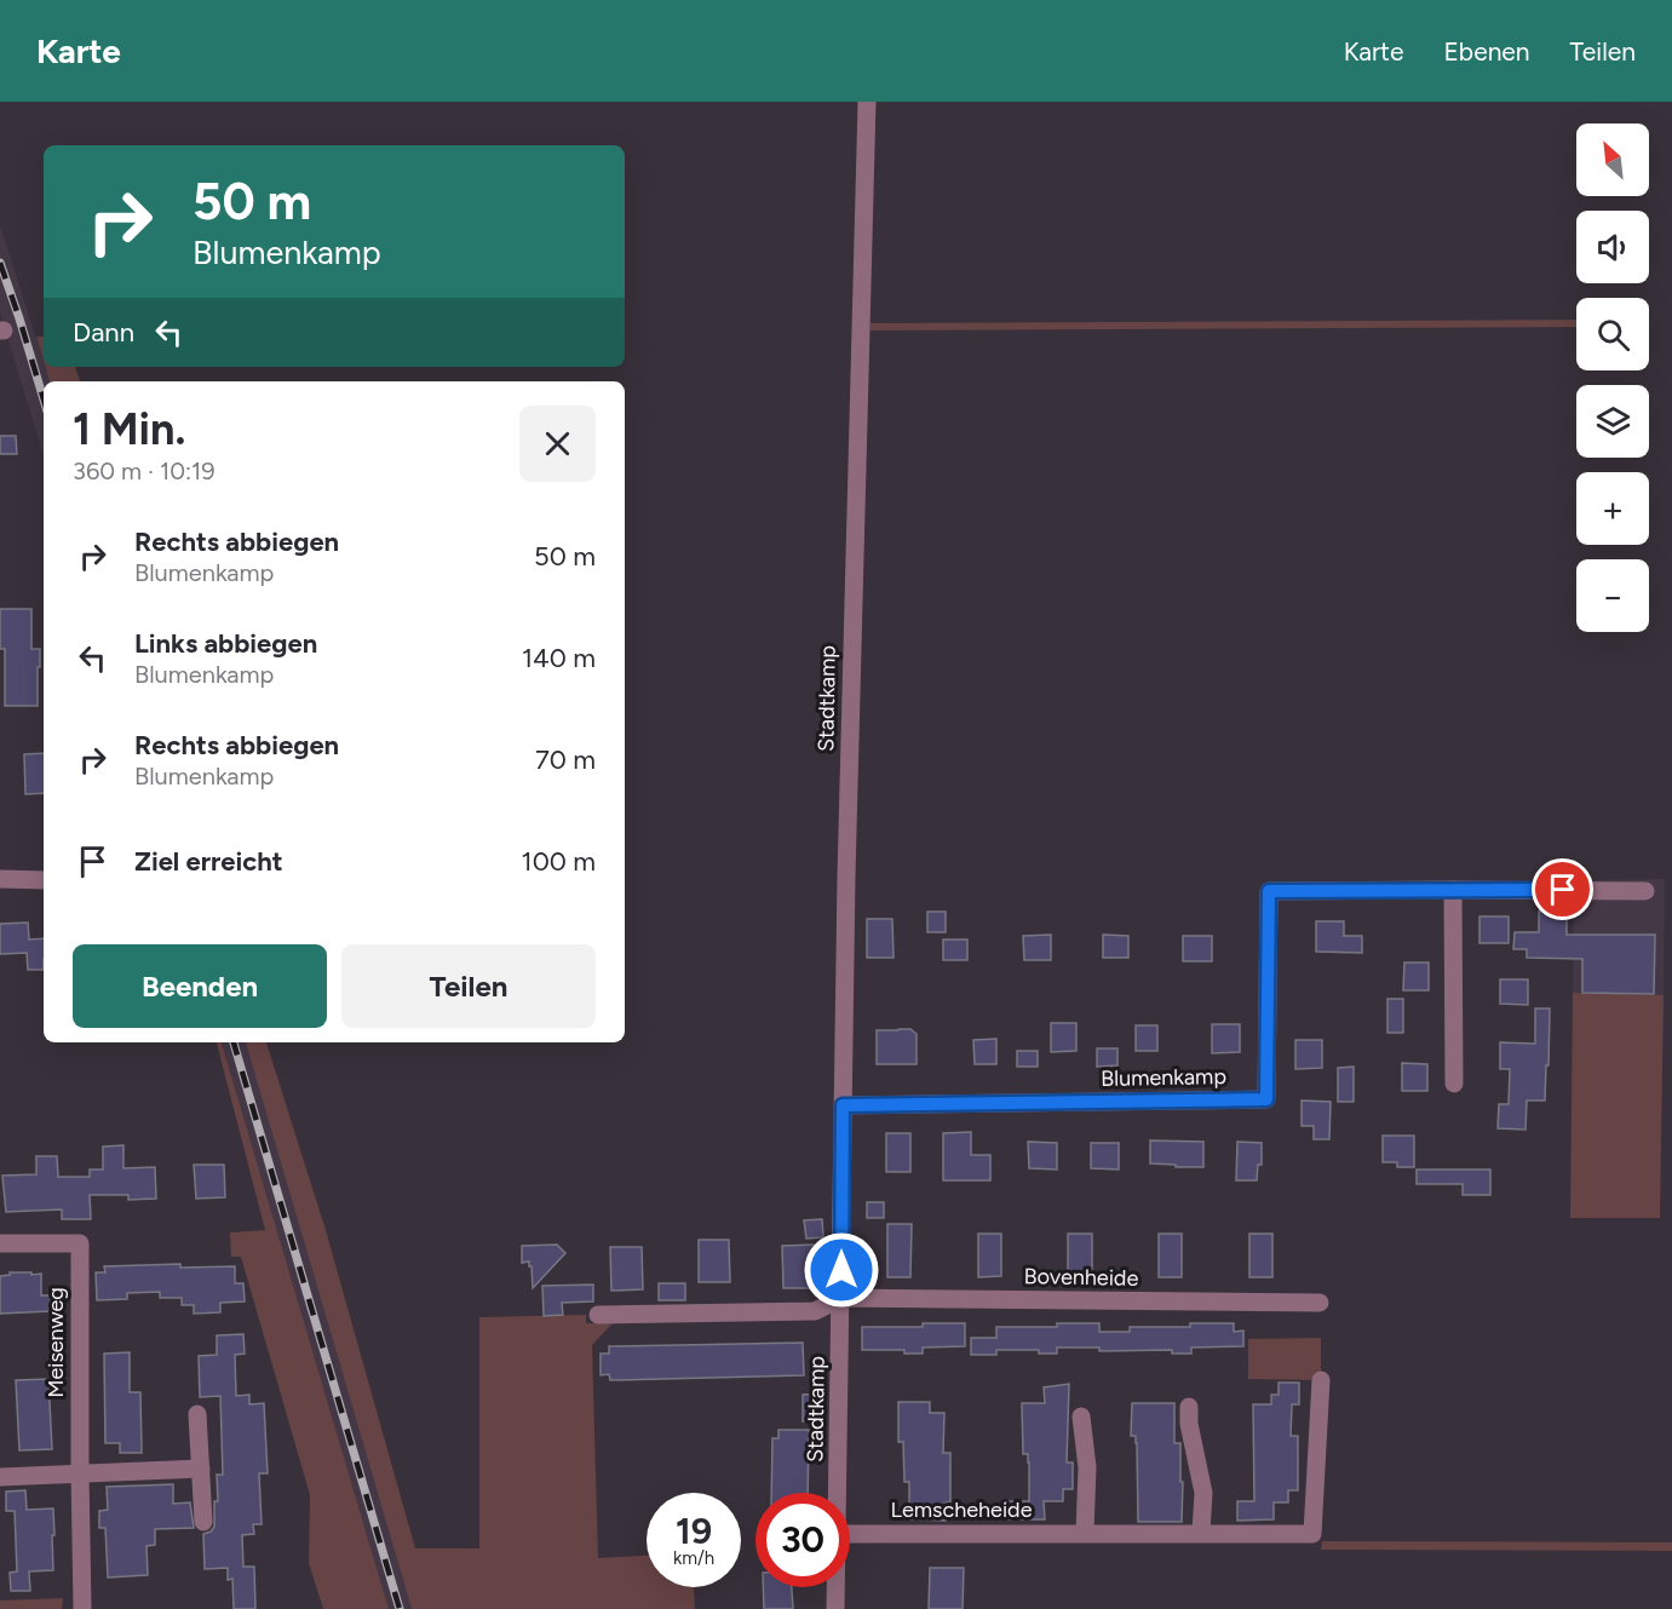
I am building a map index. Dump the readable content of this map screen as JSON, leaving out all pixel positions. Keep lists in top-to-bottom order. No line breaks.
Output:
{"streets":{"street":["Stadtkamp","Blumenkamp","Bovenheide","Meisenweg","Lemscheheide"]},"crossings":[["Stadtkamp","Blumenkamp"],["Stadtkamp","Bovenheide"]],"north":"top left","page":{"header":"Karte","nav":["Karte","Ebenen","Teilen"],"map_buttons":["+","−"],"turn":["50 m","Blumenkamp"],"then":"Dann","heading":["1 Min.","360 m · 10:19"],"list":[{"name":"Rechts abbiegen","note":"Blumenkamp","value":"50 m"},{"name":"Links abbiegen","note":"Blumenkamp","value":"140 m"},{"name":"Rechts abbiegen","note":"Blumenkamp","value":"70 m"},{"name":"Ziel erreicht","value":"100 m"}],"buttons":["Beenden","Teilen"],"speed":"19 km/h","limit":"30"}}
